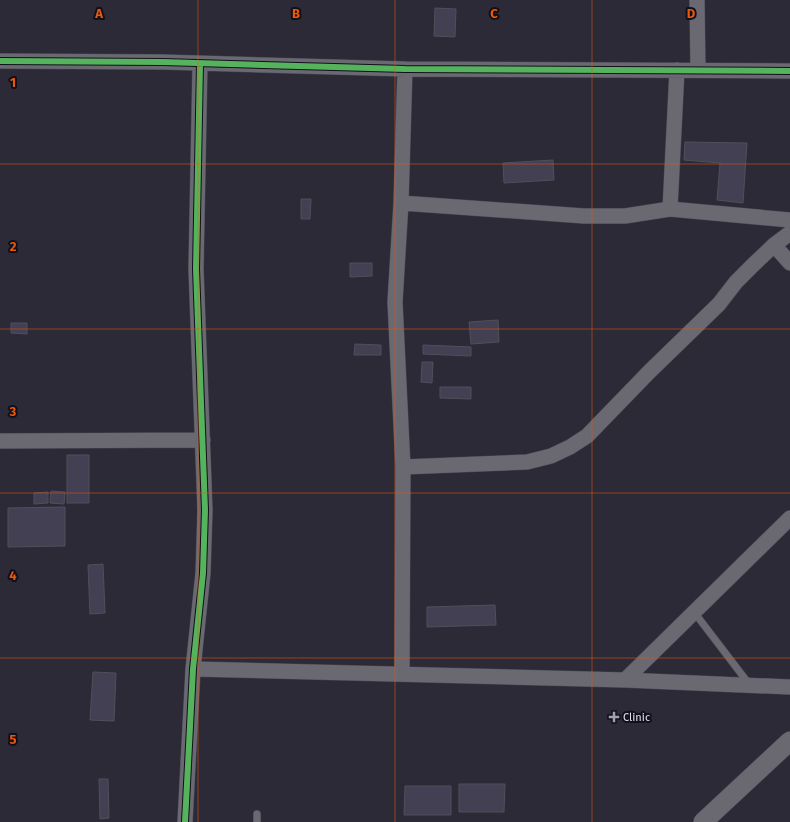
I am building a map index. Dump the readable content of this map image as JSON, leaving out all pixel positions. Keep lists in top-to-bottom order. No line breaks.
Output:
{"places":{"health":["Clinic"]},"grid":{"columns":["A","B","C","D"],"rows":["1","2","3","4","5"]}}
